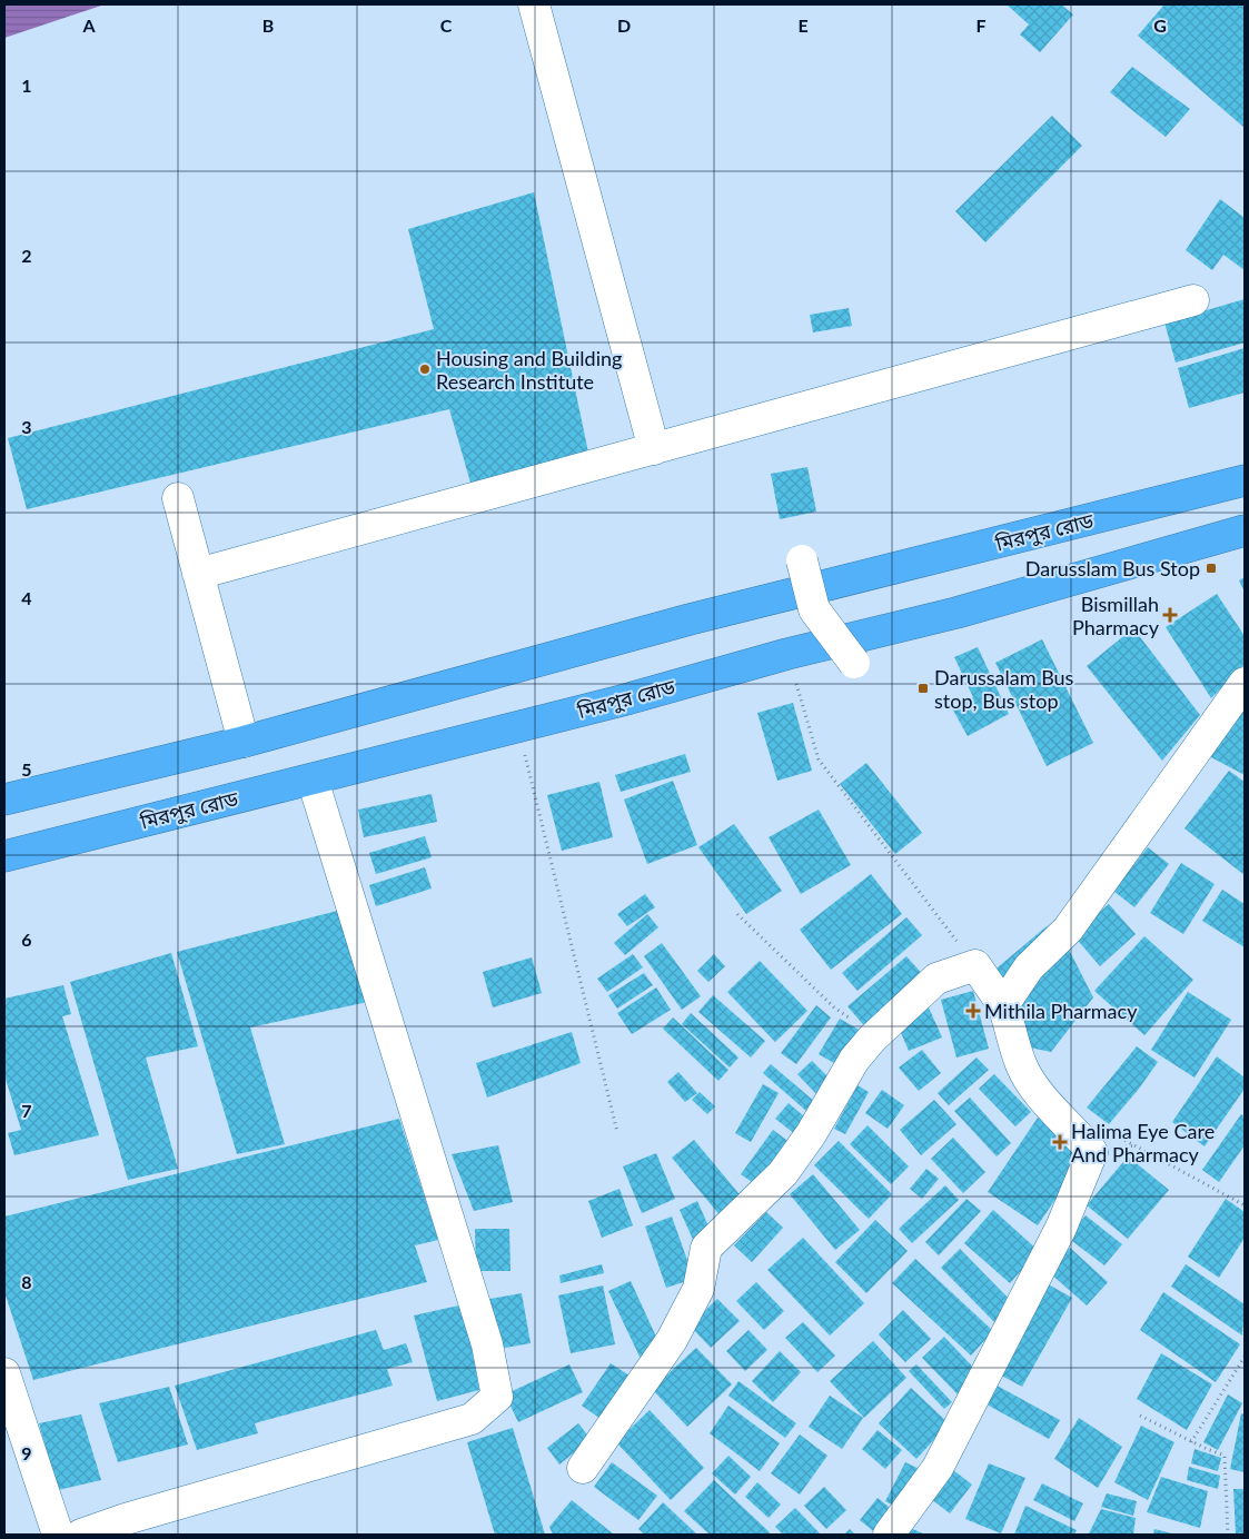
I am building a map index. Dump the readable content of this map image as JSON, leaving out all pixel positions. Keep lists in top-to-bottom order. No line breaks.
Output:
{"streets":{"highway":["মিরপুর রোড"]},"places":{"other":["Housing and Building Research Institute"],"transit":["Darusslam Bus Stop","Darussalam Bus stop, Bus stop"],"health":["Bismillah Pharmacy","Mithila Pharmacy","Halima Eye Care And Pharmacy"]},"grid":{"columns":["A","B","C","D","E","F","G"],"rows":["1","2","3","4","5","6","7","8","9"]}}
